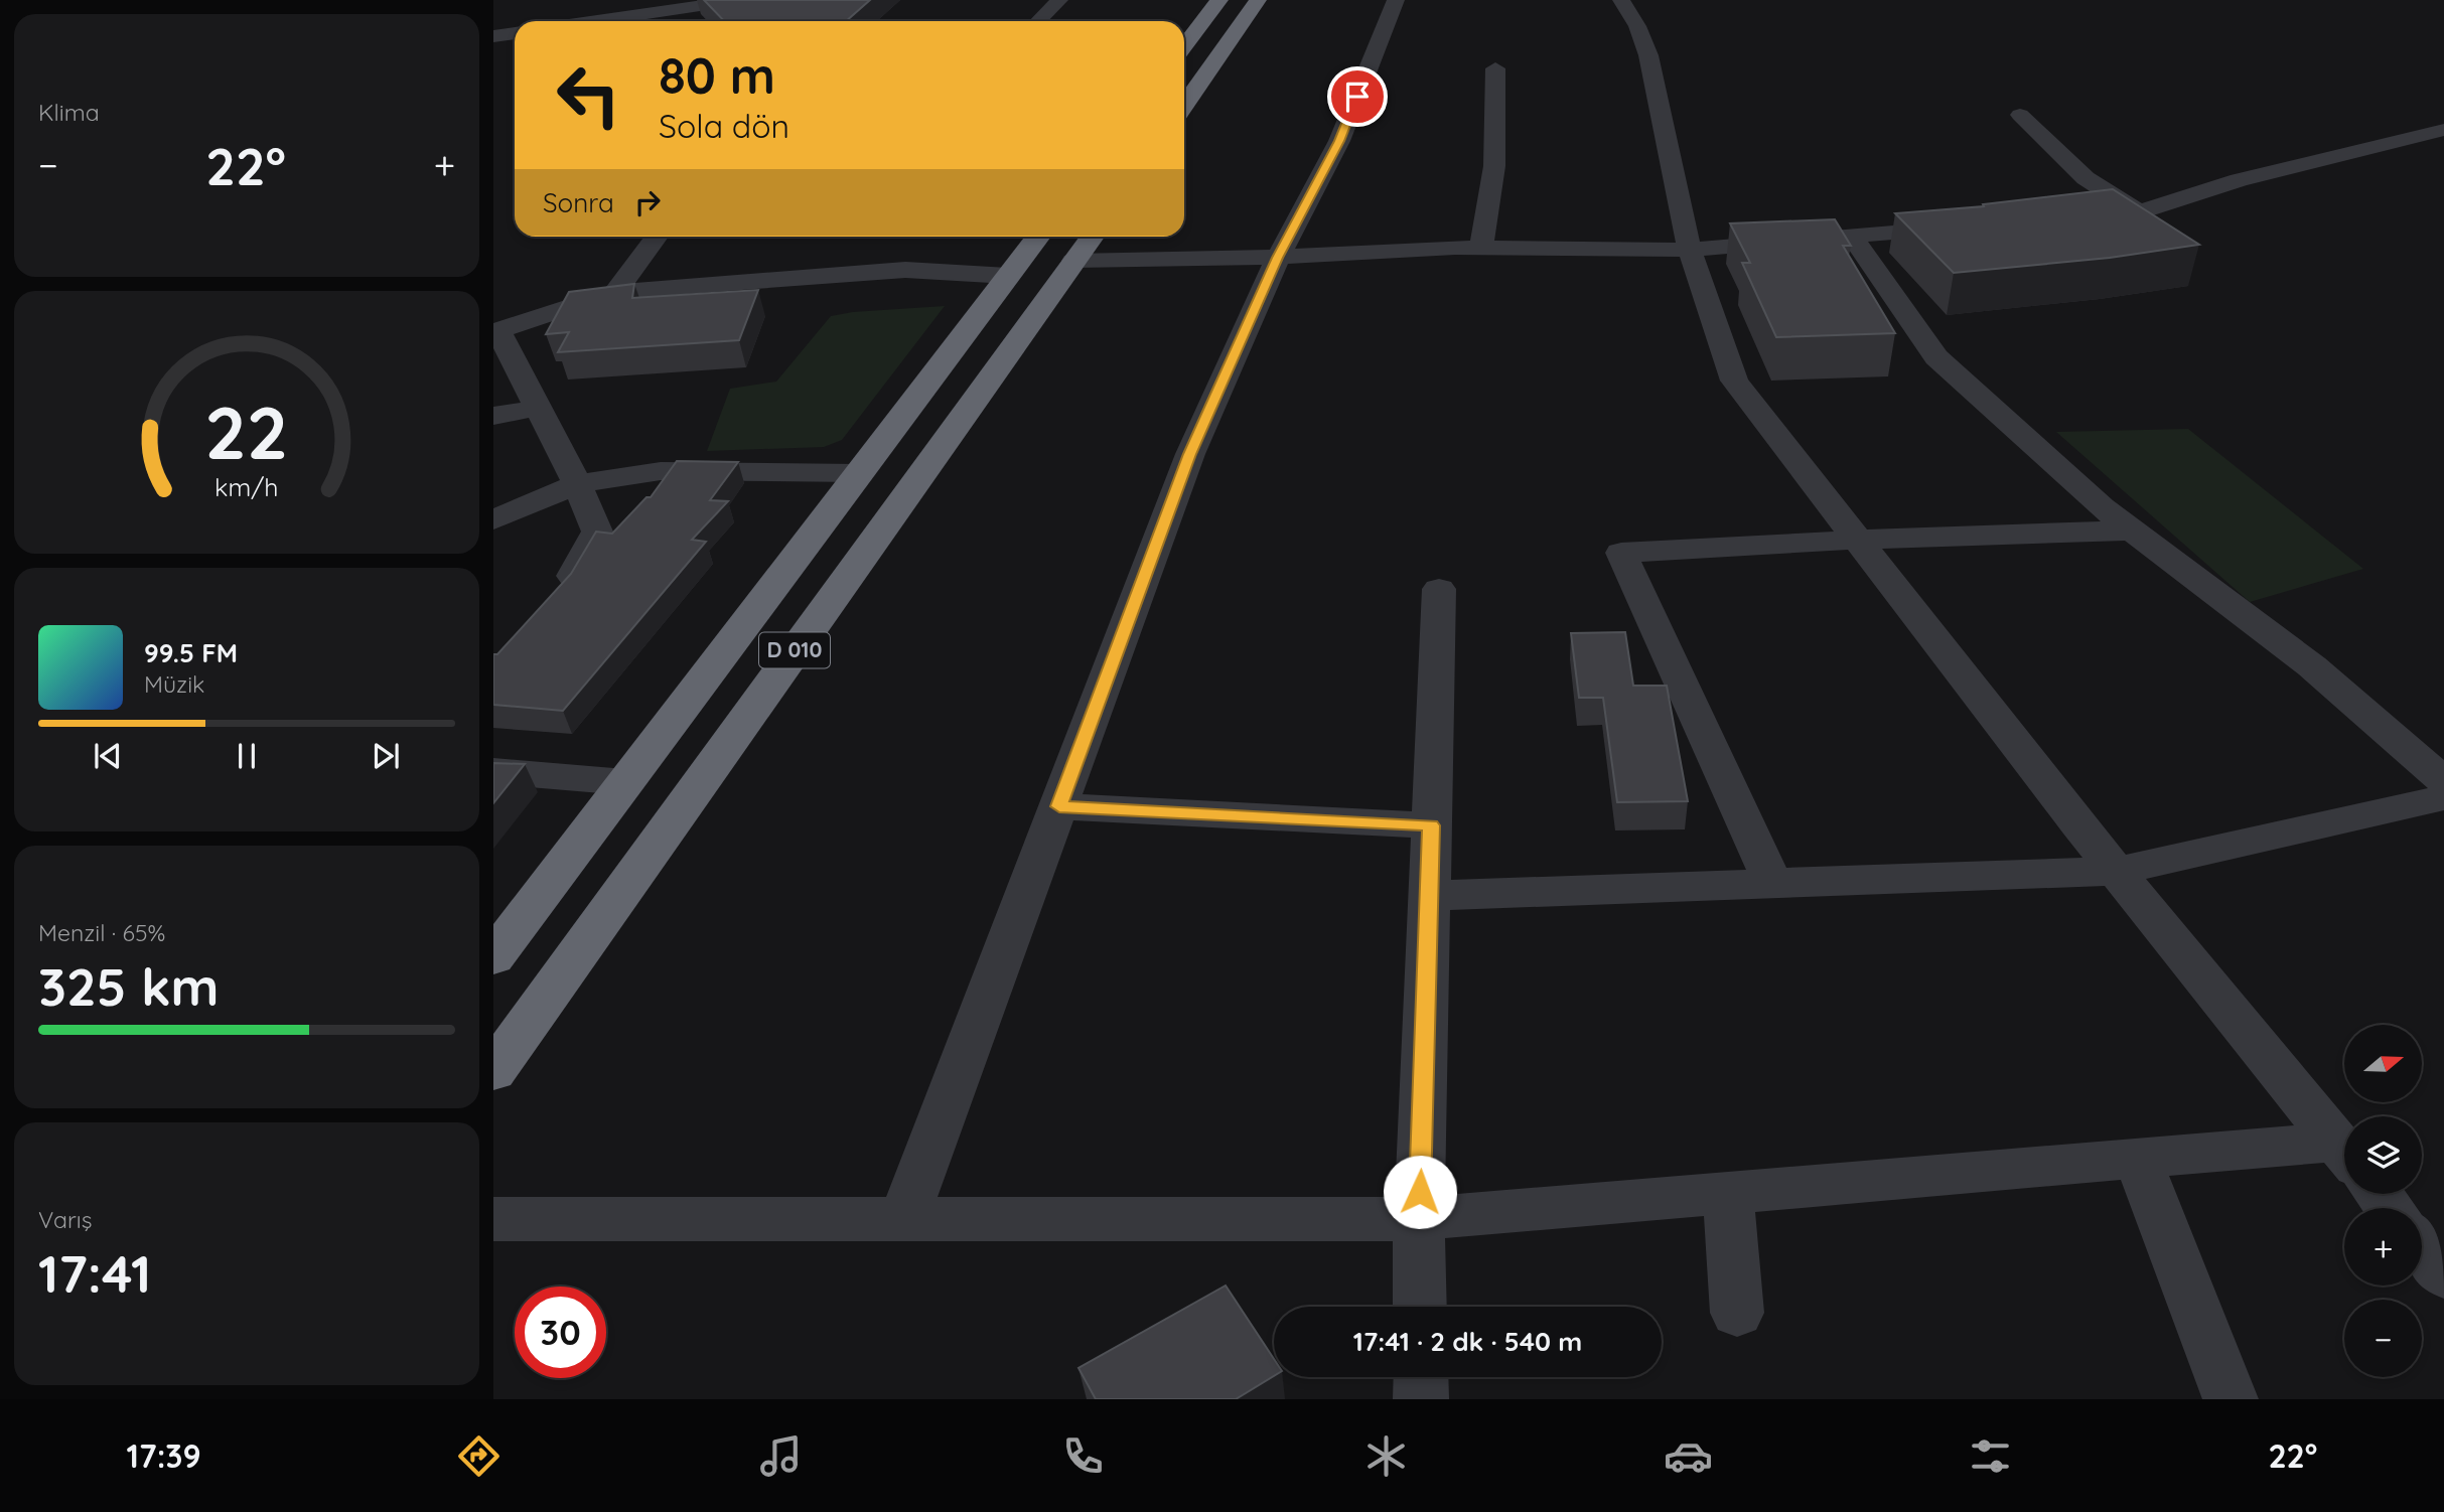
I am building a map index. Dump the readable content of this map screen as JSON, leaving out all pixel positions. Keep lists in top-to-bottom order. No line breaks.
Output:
{"streets":{"highway":["D 010"]},"north":"right","page":{"tile":["Klima",["Menzil · 65%","325 km"],["Varış","17:41"]],"turn":["80 m","Sola dön"],"heat":["−","22°","+"],"then":"Sonra","song":["99.5 FM","Müzik"],"map_buttons":["+","−"],"limit":"30","trip":"17:41 · 2 dk · 540 m","tabs":["17:39","22°"],"gauge":["22","km/h"]}}
